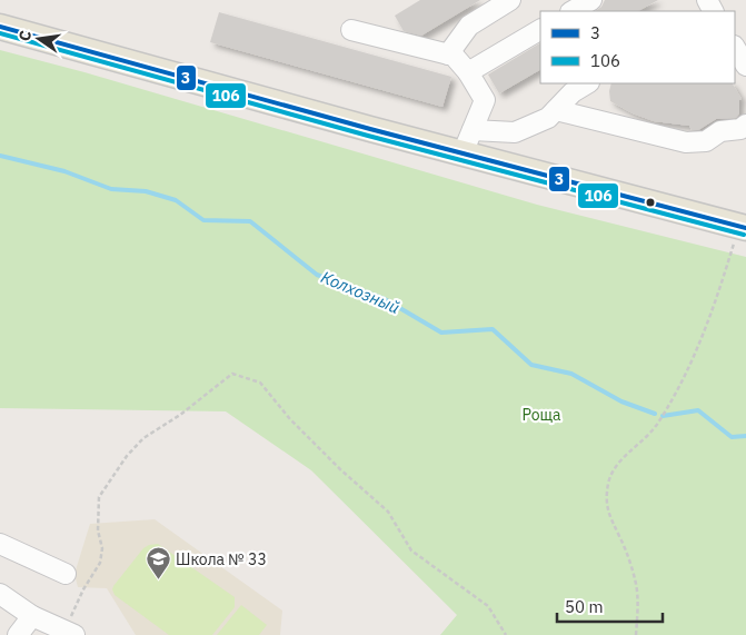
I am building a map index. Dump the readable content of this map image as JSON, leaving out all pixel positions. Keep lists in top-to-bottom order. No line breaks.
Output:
{"water":["Колхозный"],"parks":["Роща"],"places":{"school or university":["Школа № 33"]},"lines":["transit line 3","transit line 106"],"legend":["3","106"],"scale_bar":"50 m","north":"left"}
